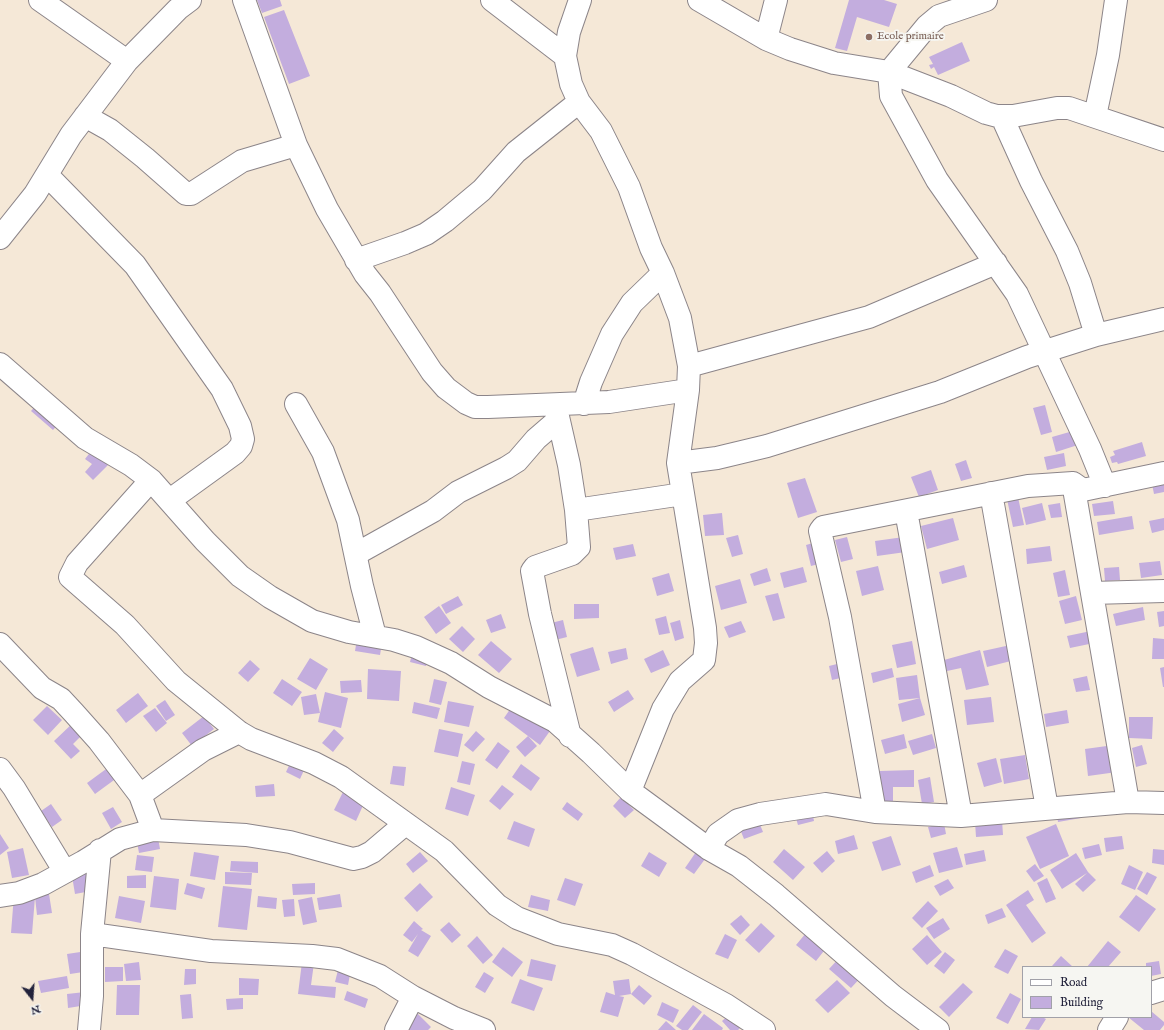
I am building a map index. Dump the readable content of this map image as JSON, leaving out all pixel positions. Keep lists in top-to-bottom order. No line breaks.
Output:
{"places":["Ecole primaire"],"legend":["Road","Building"],"north":"bottom"}
